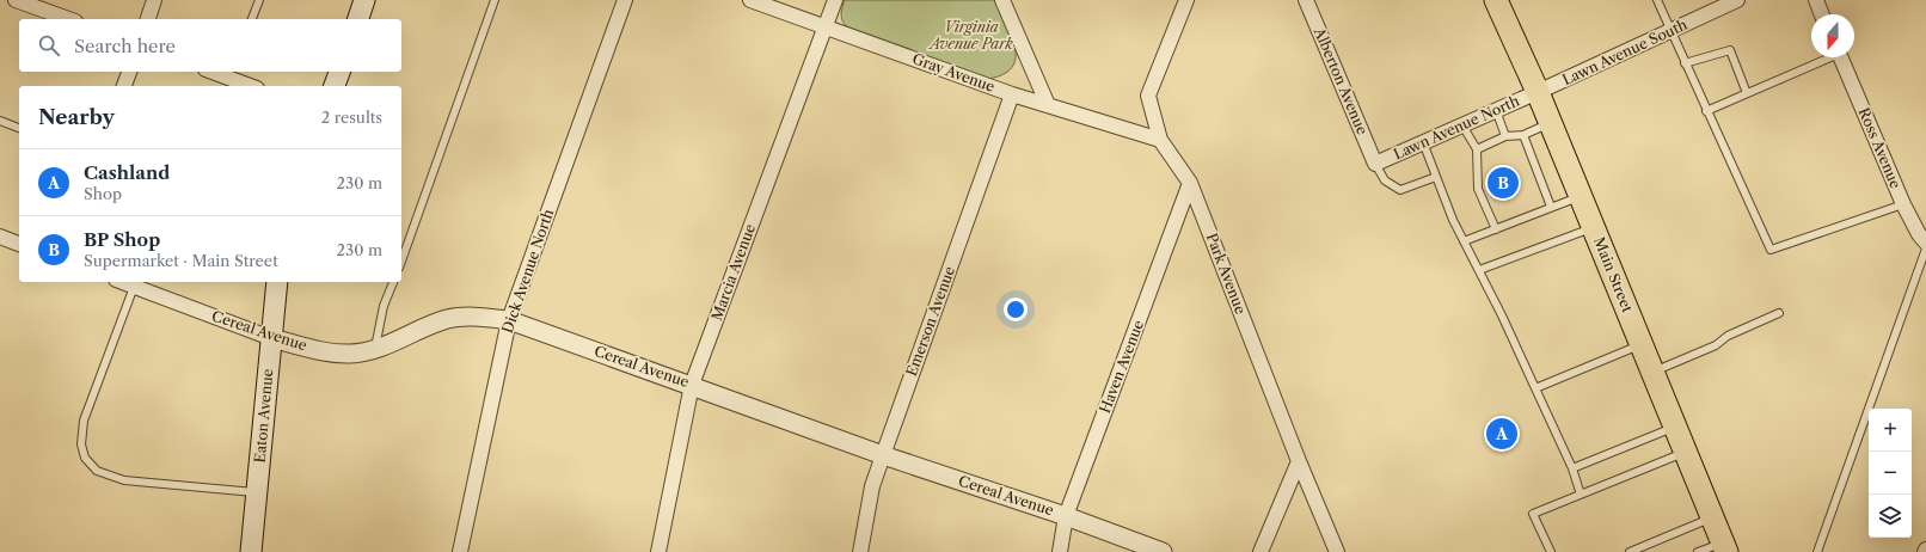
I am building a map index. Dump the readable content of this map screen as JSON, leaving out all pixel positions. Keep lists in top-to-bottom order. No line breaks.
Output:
{"streets":{"main road":["Main Street","Eaton Avenue"],"street":["Lawn Avenue South","Gray Avenue","Alberton Avenue","Lawn Avenue North","Ross Avenue","Dick Avenue North","Marcia Avenue","Park Avenue","Emerson Avenue","Cereal Avenue","Haven Avenue"]},"crossings":[["Lawn Avenue South","Lawn Avenue North"],["Lawn Avenue South","Main Street"],["Gray Avenue","Marcia Avenue"],["Gray Avenue","Park Avenue"],["Gray Avenue","Emerson Avenue"],["Alberton Avenue","Lawn Avenue North"],["Lawn Avenue North","Main Street"],["Dick Avenue North","Cereal Avenue"],["Marcia Avenue","Cereal Avenue"],["Park Avenue","Haven Avenue"],["Emerson Avenue","Cereal Avenue"],["Cereal Avenue","Haven Avenue"],["Cereal Avenue","Eaton Avenue"]],"parks":["Virginia Avenue Park"],"north":"bottom","page":{"search":"Search here","heading":["Nearby","2 results"],"list":[{"mark":"A","name":"Cashland","note":"Shop","value":"230 m"},{"mark":"B","name":"BP Shop","note":"Supermarket · Main Street","value":"230 m"}],"pins":["B","A"],"map_buttons":["+","−"]}}
